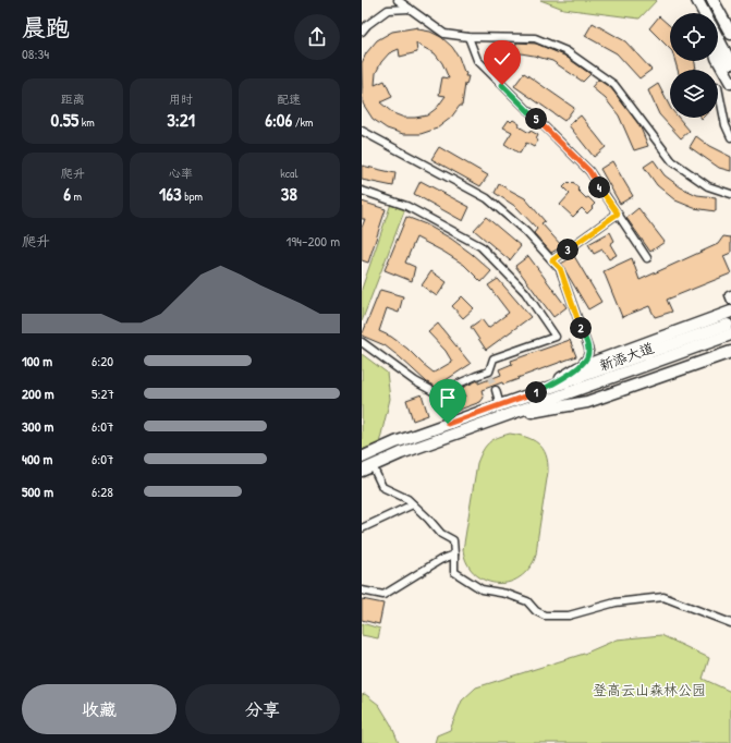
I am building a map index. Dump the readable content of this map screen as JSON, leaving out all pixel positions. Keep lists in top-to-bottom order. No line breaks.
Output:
{"streets":{"main road":["新添大道"]},"parks":["登高云山森林公园"],"page":{"heading":["晨跑","08:34"],"stats":[["距离","0.55 km"],["用时","3:21"],["配速","6:06 /km"],["爬升","6 m"],["心率","163 bpm"],["kcal","38"]],"pins":["5","4","3","2","1"],"chart":["爬升","194–200 m"],"list":[{"name":"100 m","note":"6:20"},{"name":"200 m","note":"5:27"},{"name":"300 m","note":"6:07"},{"name":"400 m","note":"6:07"},{"name":"500 m","note":"6:28"}],"buttons":["收藏","分享"]}}
